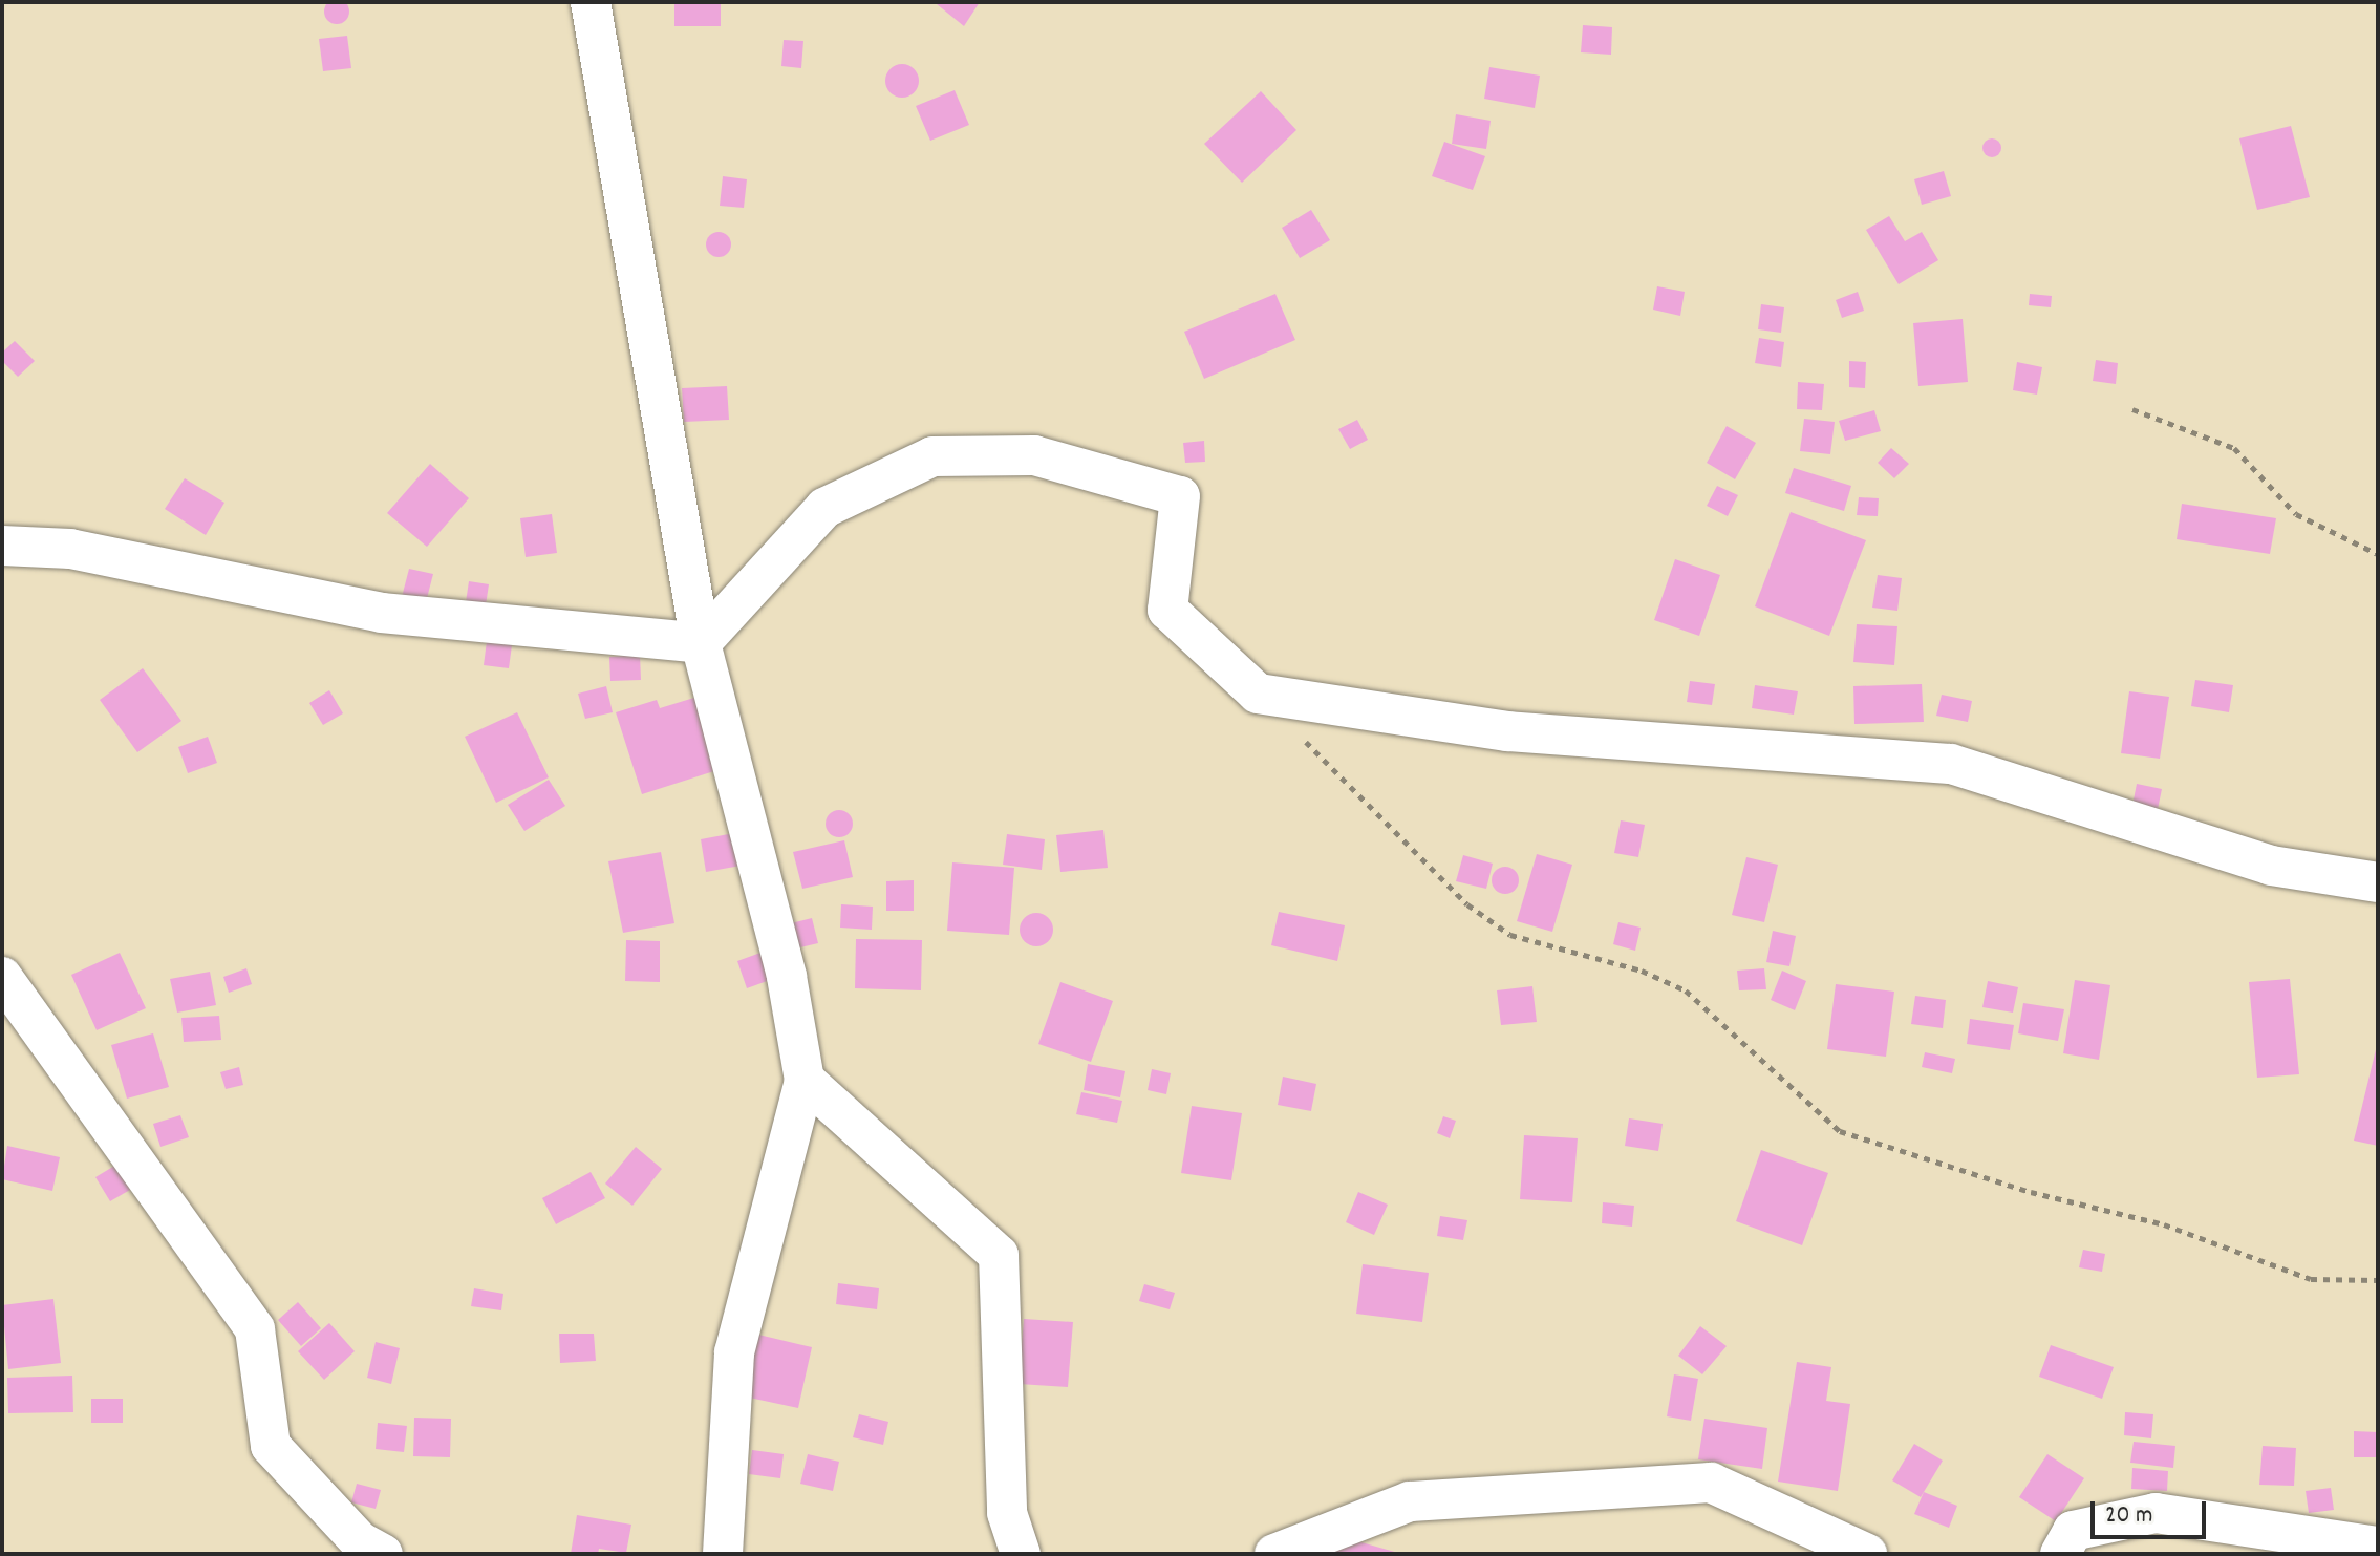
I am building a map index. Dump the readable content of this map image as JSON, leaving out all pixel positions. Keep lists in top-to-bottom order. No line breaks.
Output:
{"scale_bar":"20 m"}
